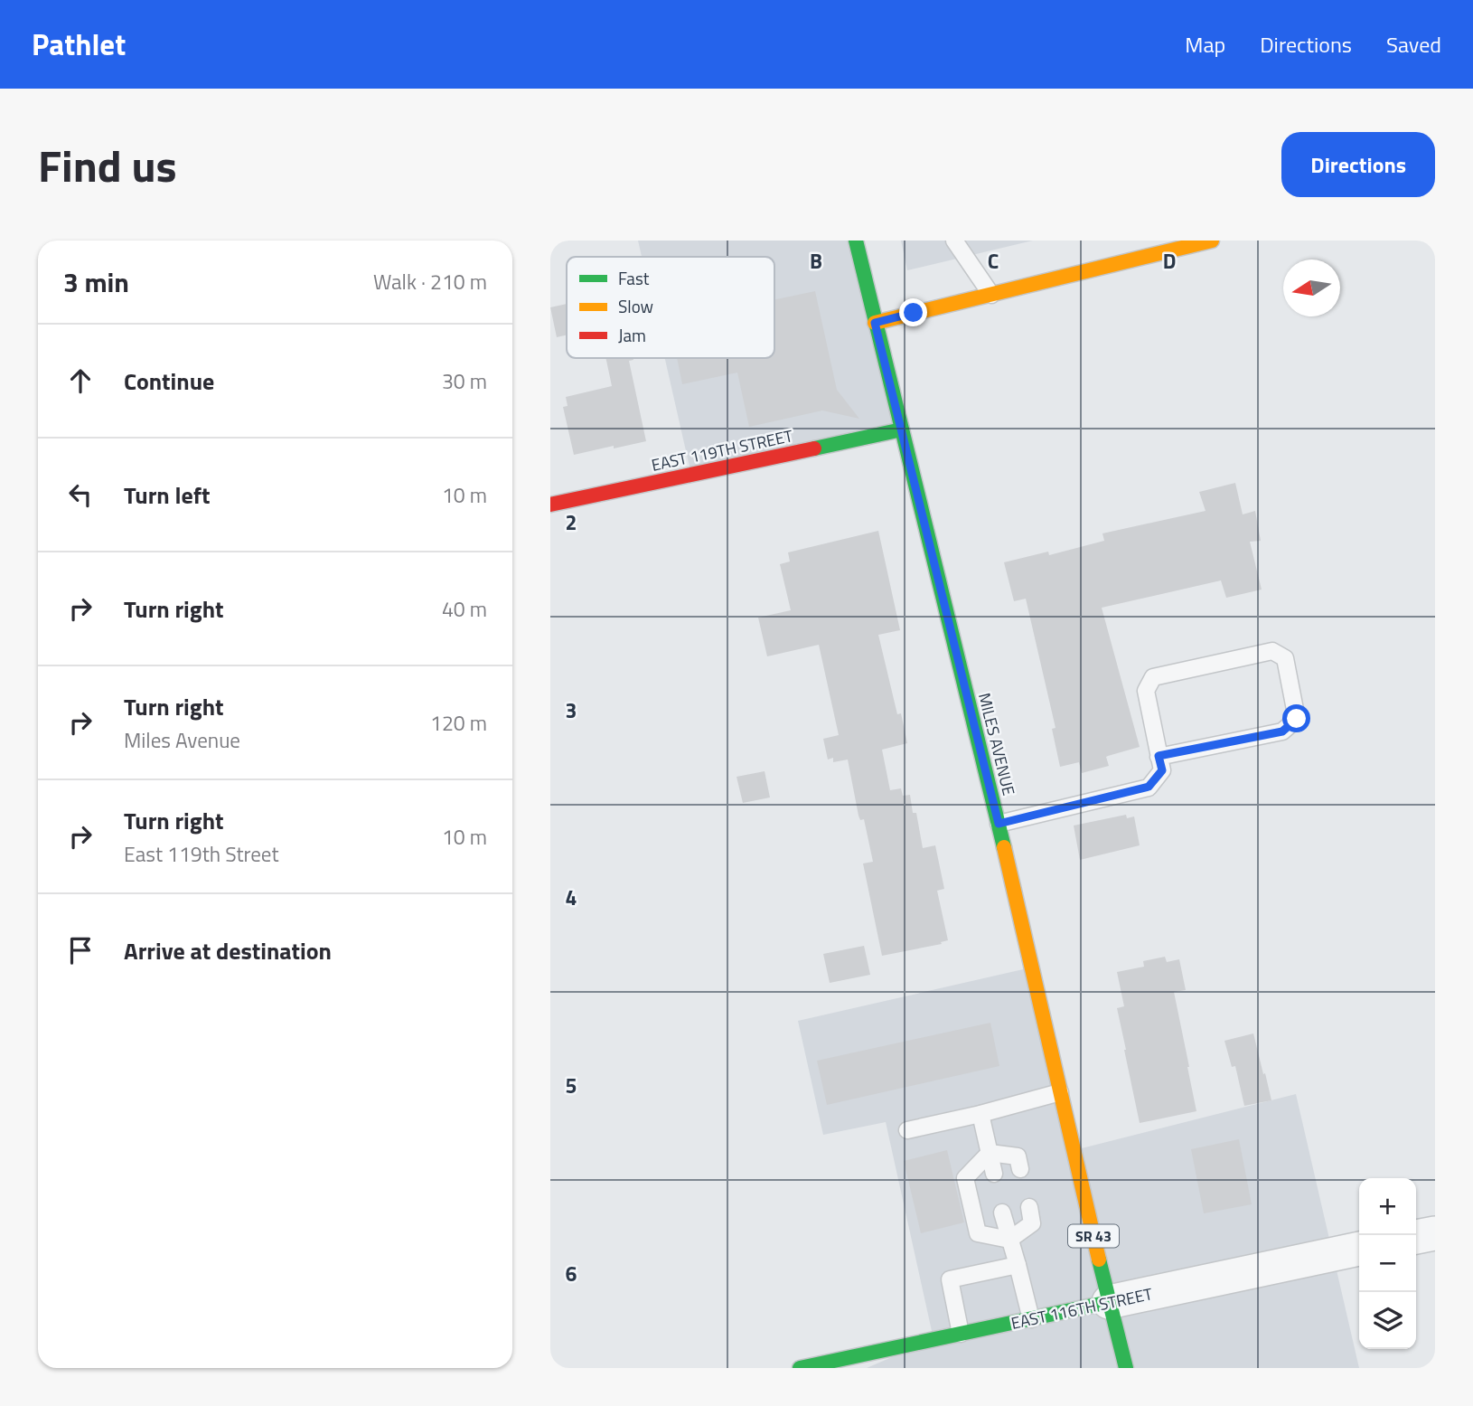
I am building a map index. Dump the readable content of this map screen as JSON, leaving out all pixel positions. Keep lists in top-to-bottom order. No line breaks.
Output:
{"streets":{"main road":["EAST 119TH STREET","MILES AVENUE","SR 43","EAST 116TH STREET"]},"crossings":[["EAST 119TH STREET","MILES AVENUE"],["MILES AVENUE","EAST 116TH STREET"]],"legend":["Fast","Slow","Jam"],"north":"left","page":{"header":"Pathlet","nav":["Map","Directions","Saved"],"title":"Find us","buttons":"Directions","heading":["3 min","Walk · 210 m"],"list":[["Continue","30 m"],["Turn left","10 m"],["Turn right","40 m"],["Turn right","Miles Avenue","120 m"],["Turn right","East 119th Street","10 m"],"Arrive at destination"],"map_buttons":["+","−"]},"grid":{"columns":["B","C","D"],"rows":["2","3","4","5","6"]}}
